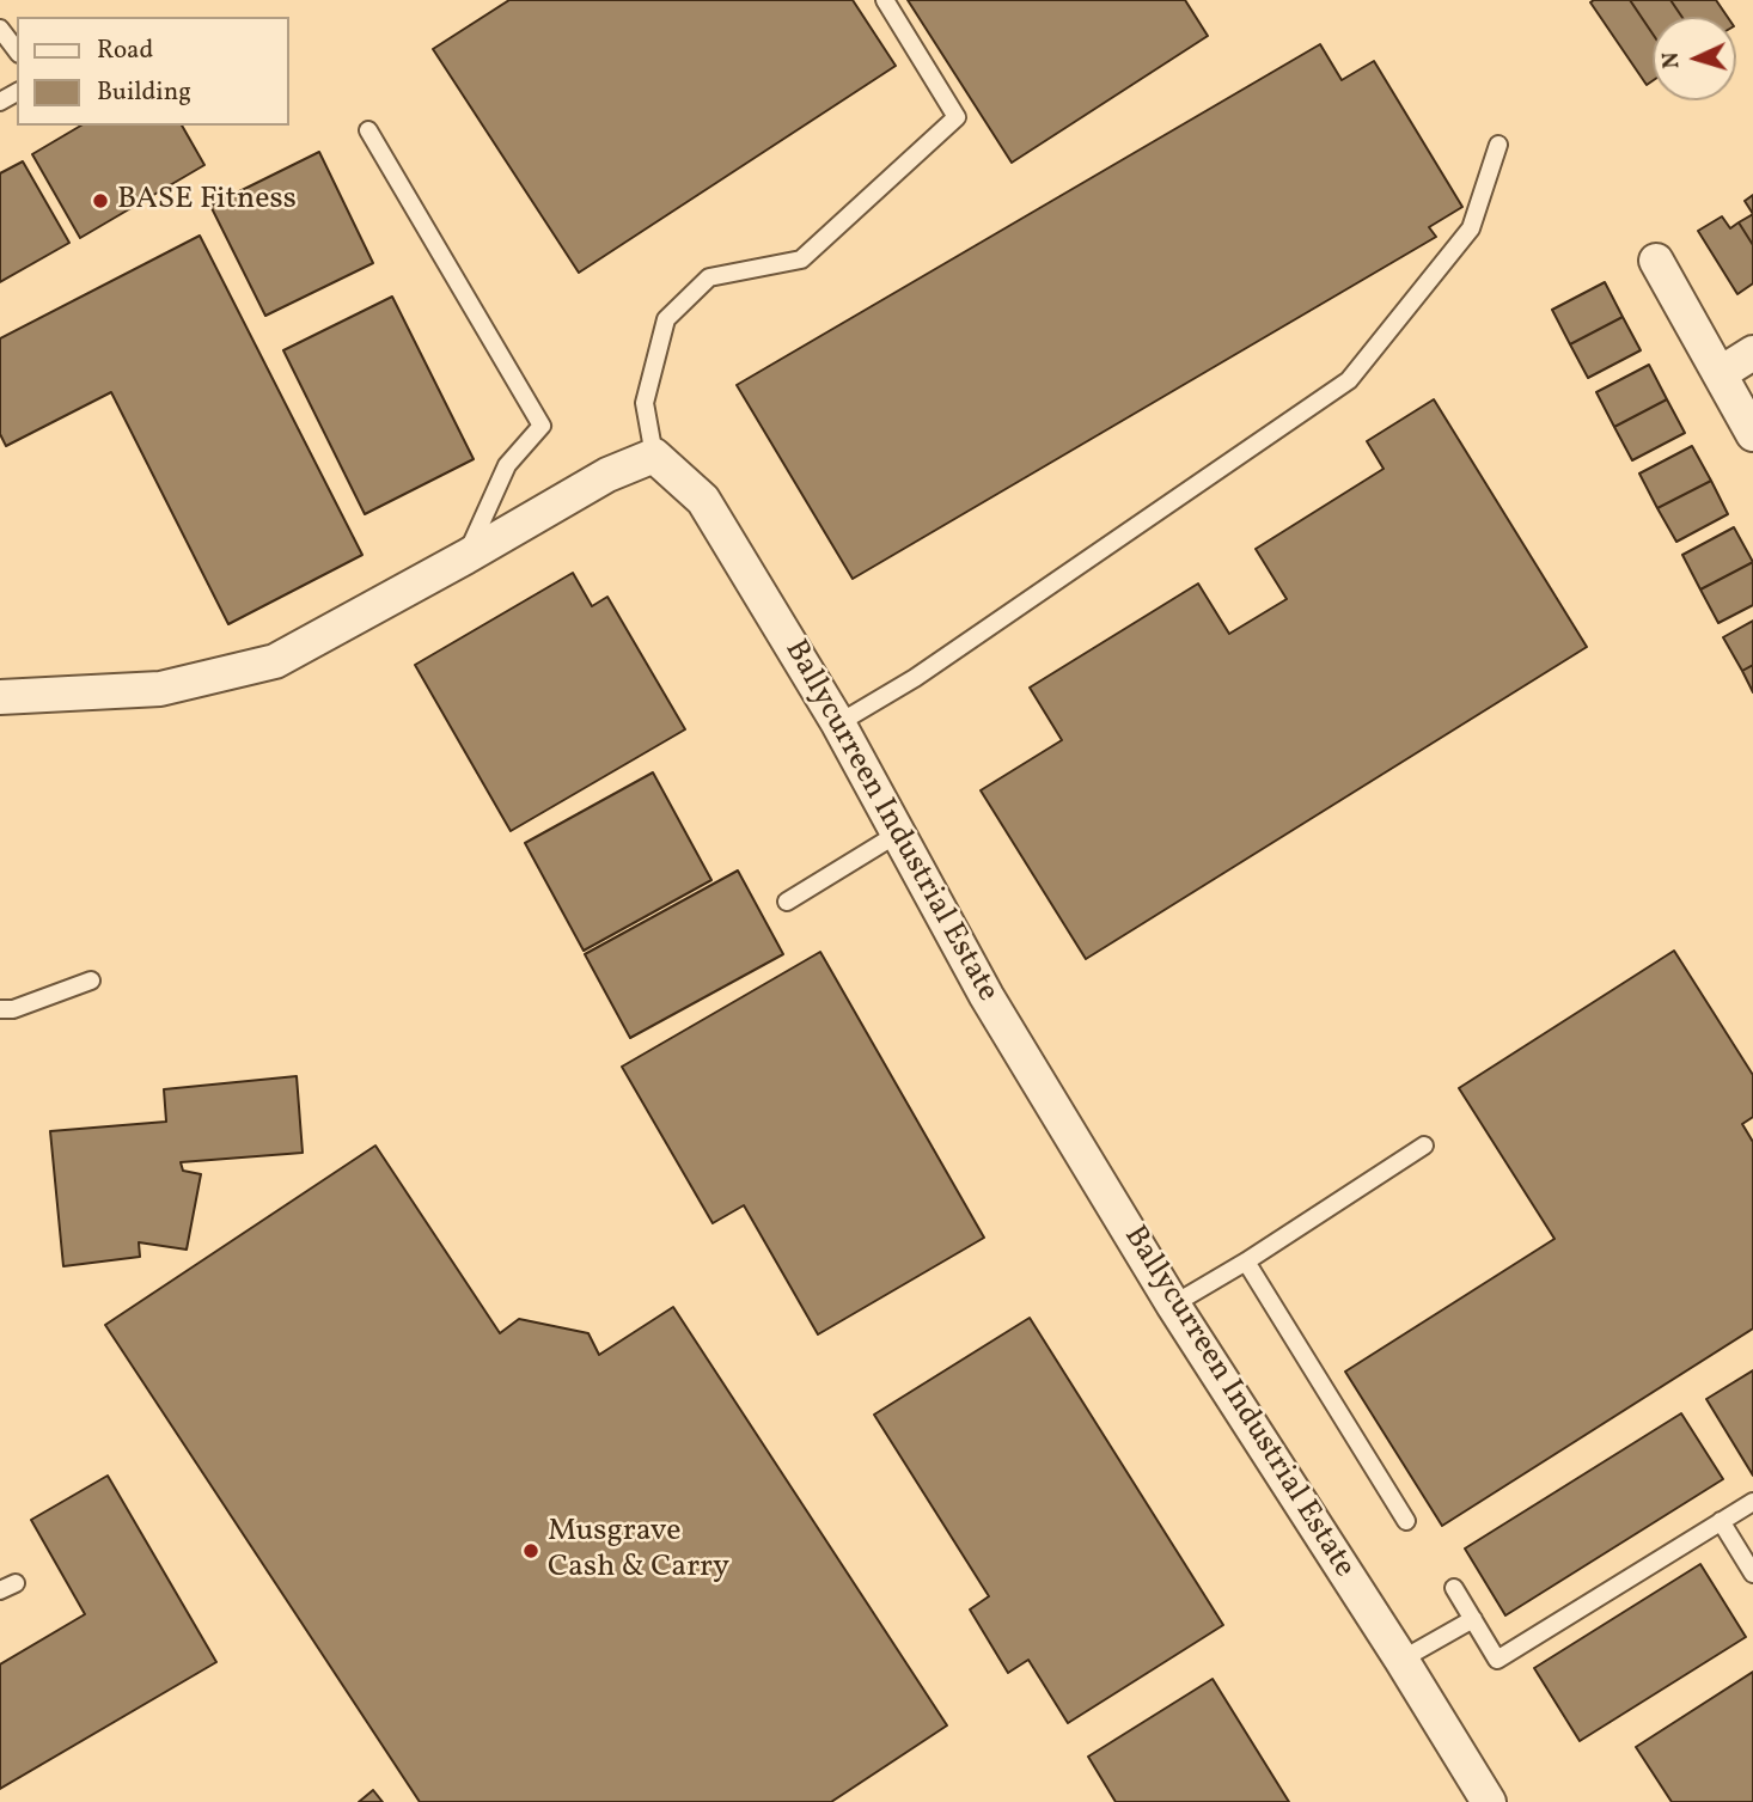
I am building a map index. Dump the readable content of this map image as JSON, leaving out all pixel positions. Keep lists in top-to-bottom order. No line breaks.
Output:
{"streets":{"street":["Ballycurreen Industrial Estate"]},"places":["BASE Fitness","Musgrave Cash & Carry"],"legend":["Road","Building"],"north":"left"}
